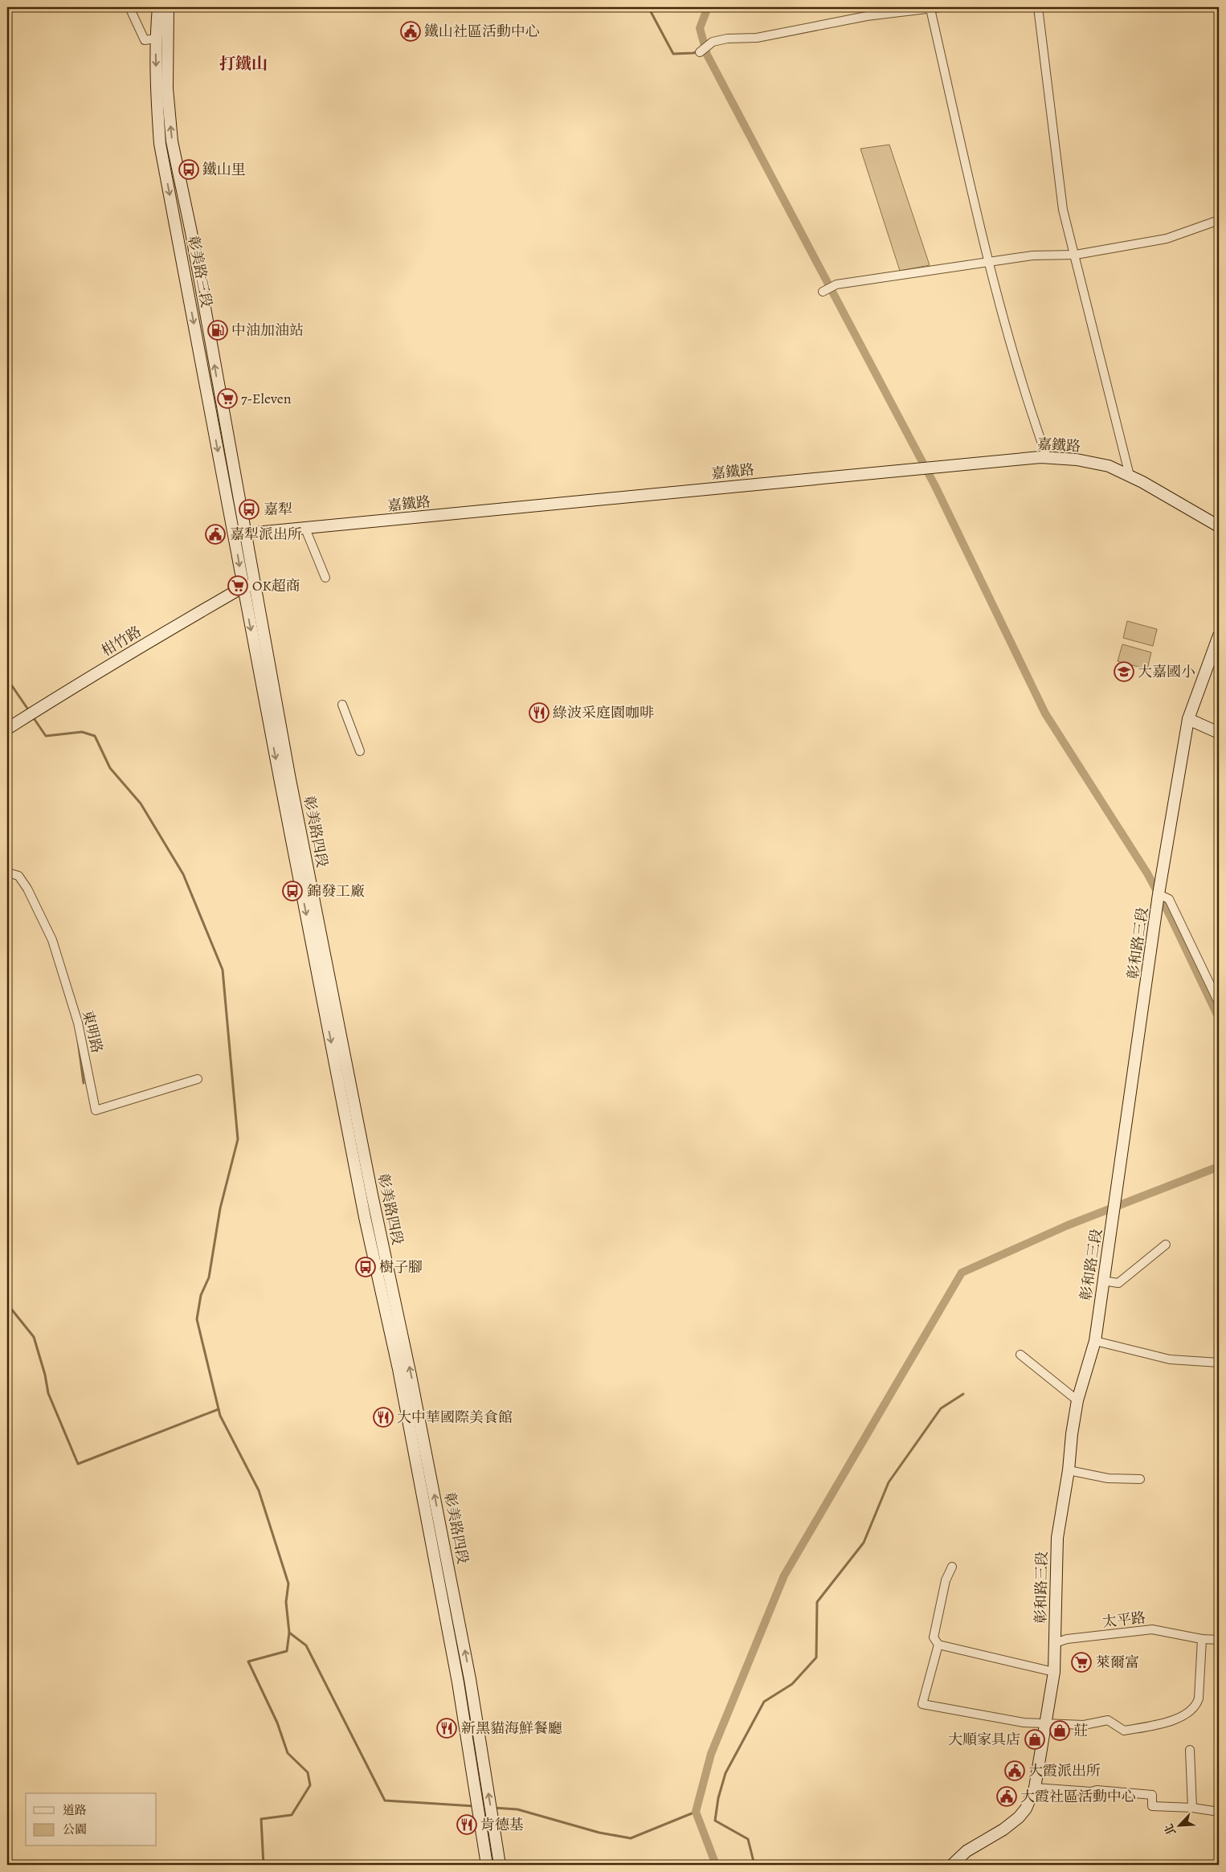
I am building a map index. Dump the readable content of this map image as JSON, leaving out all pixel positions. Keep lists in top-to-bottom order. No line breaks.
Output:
{"streets":{"main road":["彰美路三段","嘉鐵路","柑竹路","彰美路四段","彰和路三段"],"street":["東明路","太平路"]},"crossings":[["彰美路三段","嘉鐵路"],["彰美路三段","柑竹路"],["彰美路三段","彰美路四段"],["柑竹路","彰美路四段"],["彰和路三段","太平路"]],"districts":["打鐵山"],"places":{"public building":["鐵山社區活動中心","嘉犁派出所","大霞派出所","大霞社區活動中心"],"bus stop":["鐵山里","嘉犁","錦發工廠","樹子腳"],"fuel station":["中油加油站"],"supermarket":["7-Eleven","OK超商","萊爾富"],"school or university":["大嘉國小"],"restaurant":["綠波采庭園咖啡","大中華國際美食館","新黑貓海鮮餐廳","肯德基"],"shop":["莊","大順家具店"]},"legend":["道路","公園"],"north":"bottom left"}
